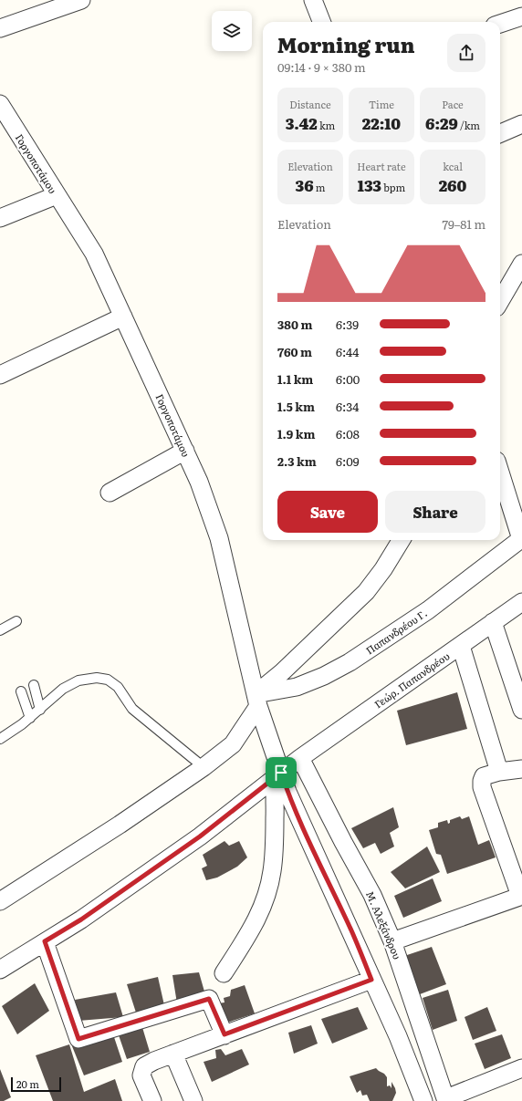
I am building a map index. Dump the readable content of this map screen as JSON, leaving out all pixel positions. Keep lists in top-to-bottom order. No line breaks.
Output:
{"streets":{"street":["Γοργοποτάμου","Παπανδρέου Γ.","Γεώρ. Παπανδρέου","Μ. Αλεξάνδρου"]},"crossings":[["Γοργοποτάμου","Παπανδρέου Γ."],["Γοργοποτάμου","Γεώρ. Παπανδρέου"],["Γεώρ. Παπανδρέου","Μ. Αλεξάνδρου"]],"scale_bar":"20 m","page":{"heading":["Morning run","09:14 · 9 × 380 m"],"stats":[["Distance","3.42 km"],["Time","22:10"],["Pace","6:29 /km"],["Elevation","36 m"],["Heart rate","133 bpm"],["kcal","260"]],"chart":["Elevation","79–81 m"],"list":[{"name":"380 m","note":"6:39"},{"name":"760 m","note":"6:44"},{"name":"1.1 km","note":"6:00"},{"name":"1.5 km","note":"6:34"},{"name":"1.9 km","note":"6:08"},{"name":"2.3 km","note":"6:09"}],"buttons":["Save","Share"],"scale":"20 m"}}
